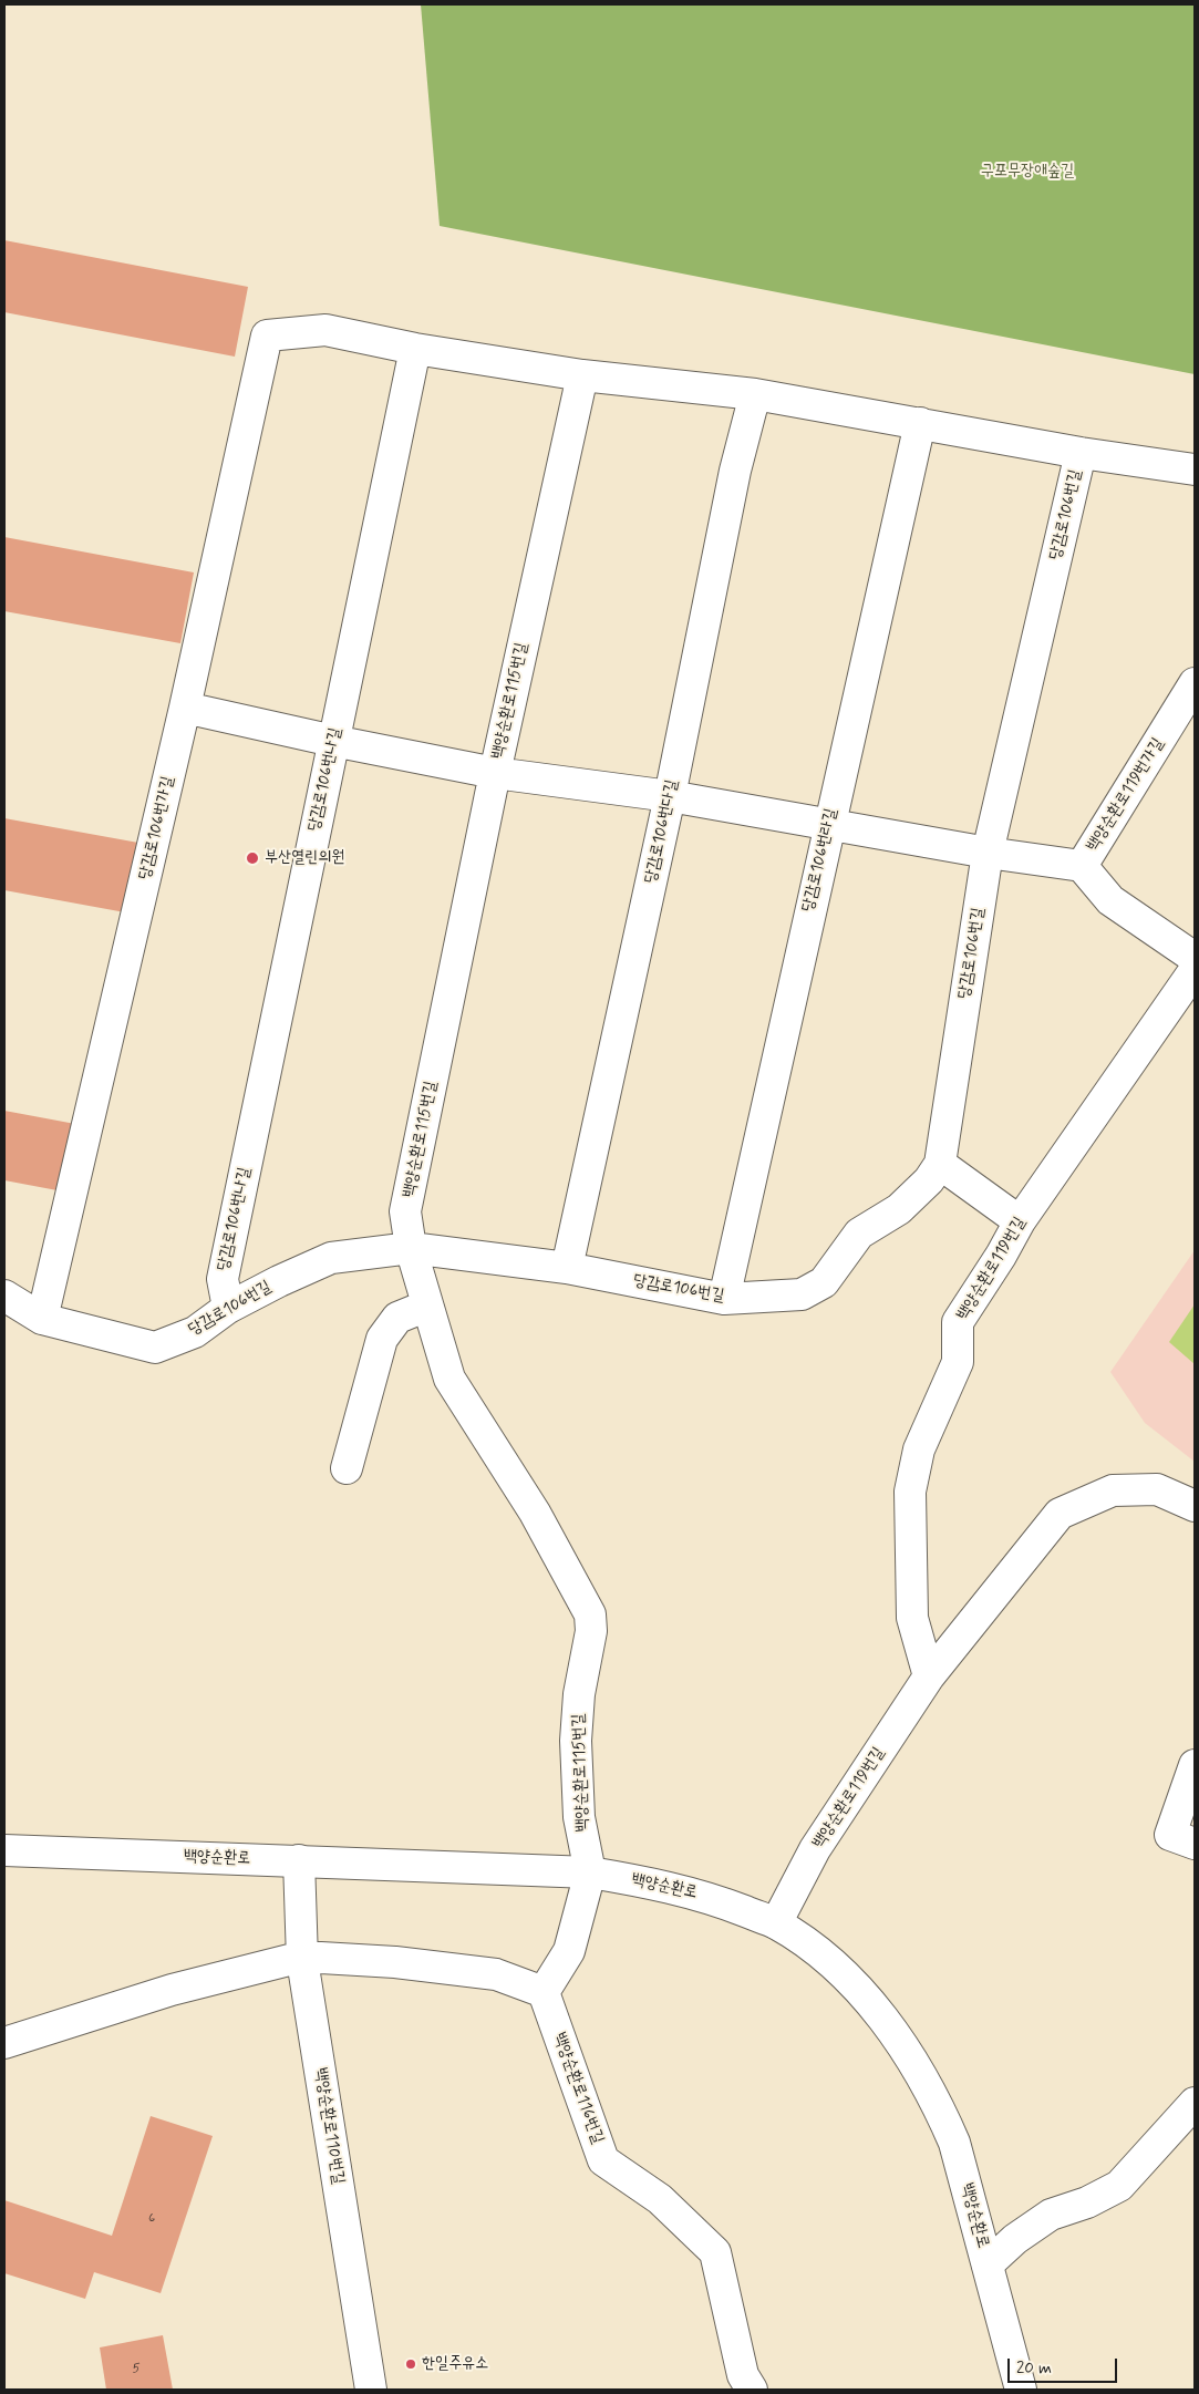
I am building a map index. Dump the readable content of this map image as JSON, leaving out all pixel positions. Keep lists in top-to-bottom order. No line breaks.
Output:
{"streets":{"street":["당감로106번길","백양순환로115번길","당감로106번나길","백양순환로119번가길","당감로106번가길","당감로106번다길","당감로106번라길","백양순환로119번길","백양순환로","백양순환로116번길","백양순환로110번길"]},"crossings":[["당감로106번길","백양순환로115번길"],["당감로106번길","당감로106번나길"],["당감로106번길","당감로106번가길"],["당감로106번길","당감로106번다길"],["당감로106번길","당감로106번라길"],["백양순환로115번길","백양순환로"],["당감로106번나길","당감로106번가길"],["백양순환로119번길","백양순환로"],["백양순환로","백양순환로110번길"]],"parks":["구포무장애숲길"],"places":["부산열린의원","한일주유소"],"house_numbers":["6","5"],"scale_bar":"20 m"}
